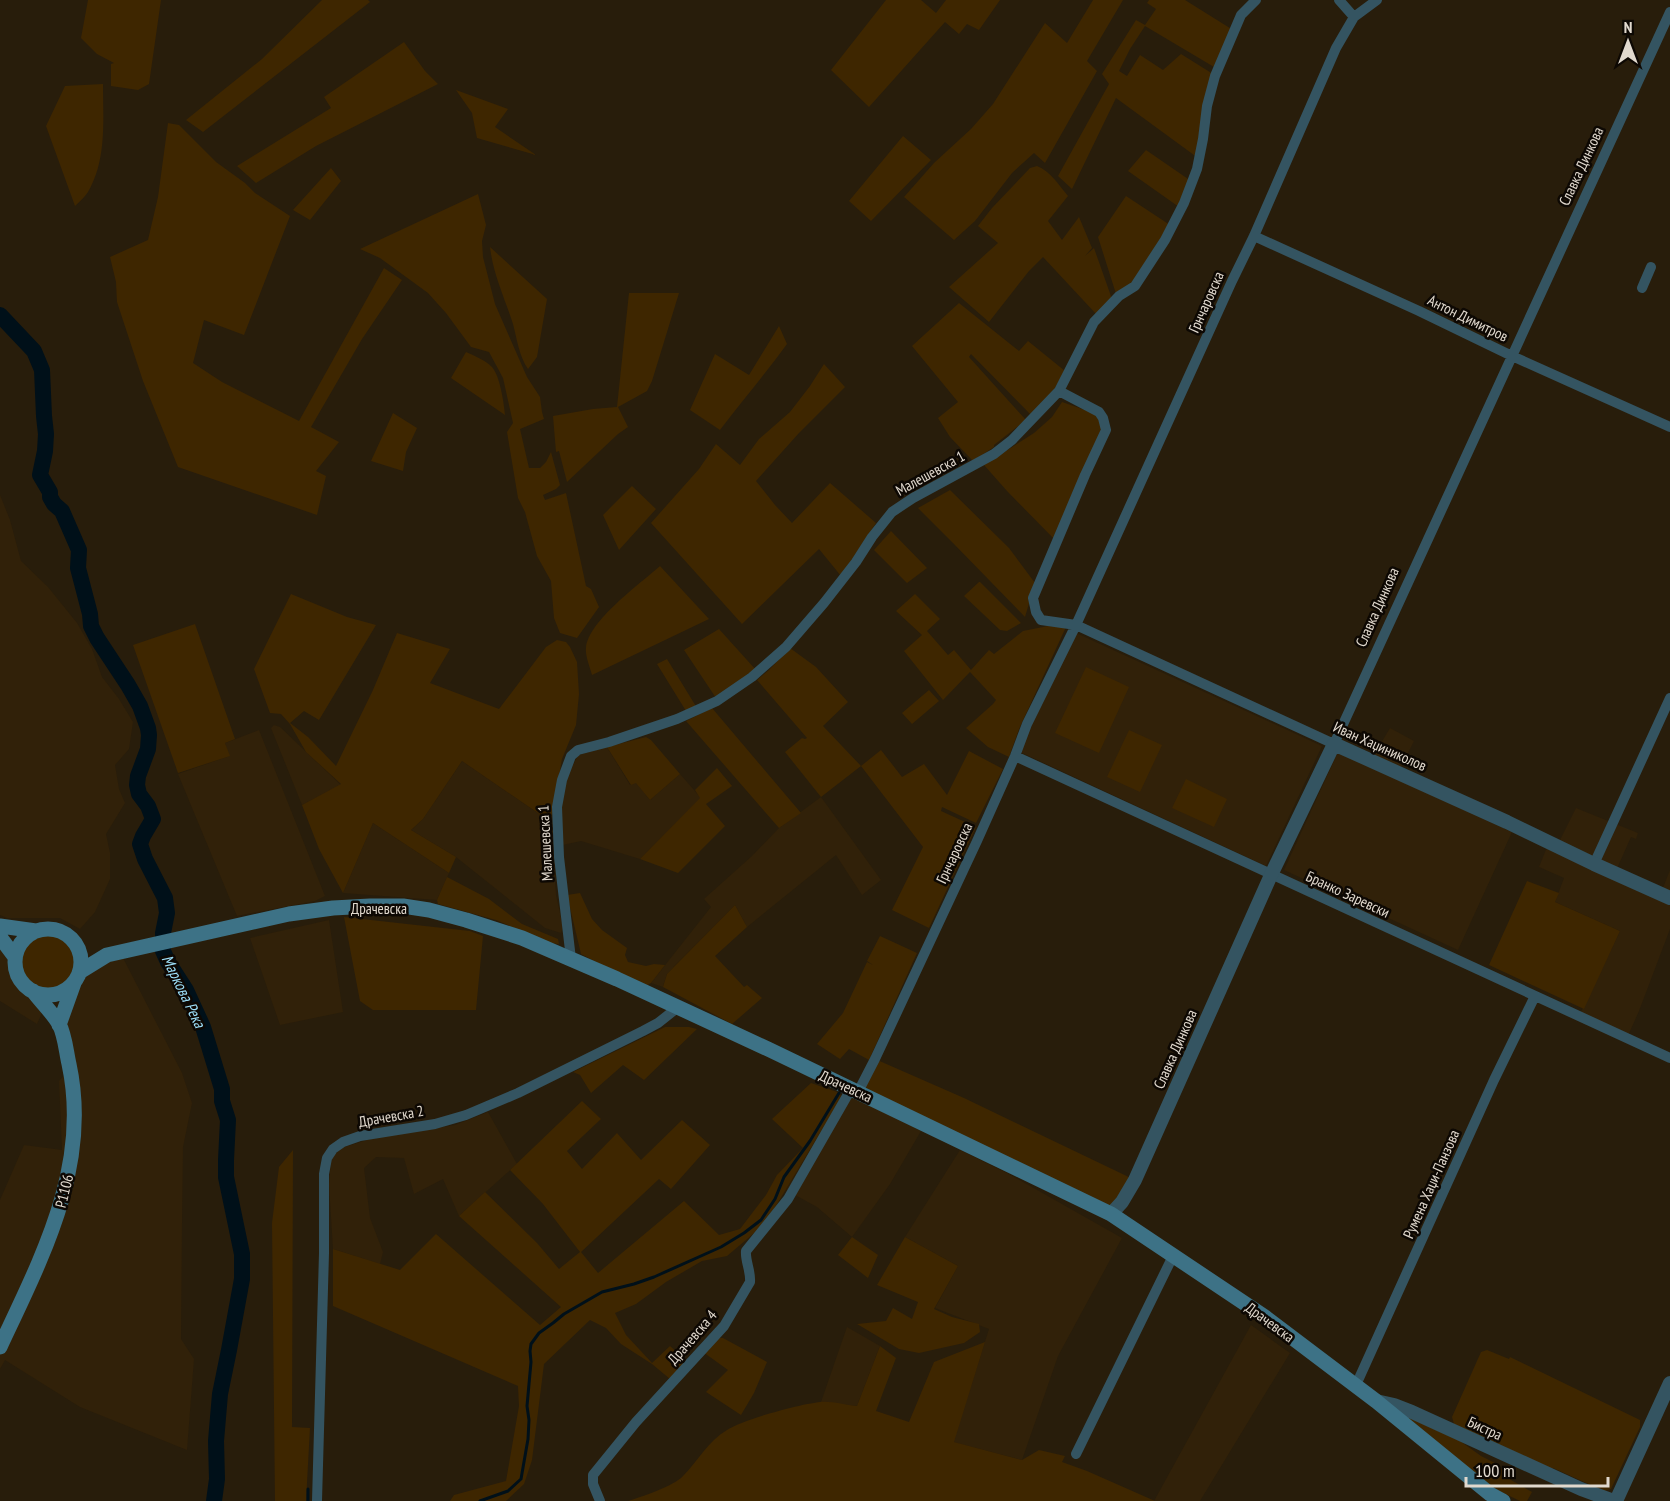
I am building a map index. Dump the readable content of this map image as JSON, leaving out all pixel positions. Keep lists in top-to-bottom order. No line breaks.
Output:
{"streets":{"main road":["Драчевска","P1106"],"street":["Славка Динкова","Грнчаровска","Антон Димитров","Малешевска 1","Иван Хаџиниколов","Бранко Заревски","Драчевска 2","Румена Хаџи-Панзова","Драчевска 4","Бистра"]},"crossings":[["Славка Динкова","Антон Димитров"],["Славка Динкова","Иван Хаџиниколов"],["Славка Динкова","Бранко Заревски"],["Славка Динкова","Драчевска"],["Грнчаровска","Антон Димитров"],["Грнчаровска","Иван Хаџиниколов"],["Грнчаровска","Бранко Заревски"],["Грнчаровска","Драчевска"],["Грнчаровска","Драчевска 4"],["Малешевска 1","Драчевска"],["Бранко Заревски","Румена Хаџи-Панзова"],["Драчевска","Драчевска 2"],["Драчевска","Румена Хаџи-Панзова"],["Драчевска","Драчевска 4"],["Драчевска","Бистра"]],"water":["Маркова Река"],"scale_bar":"100 m","north":"top"}
